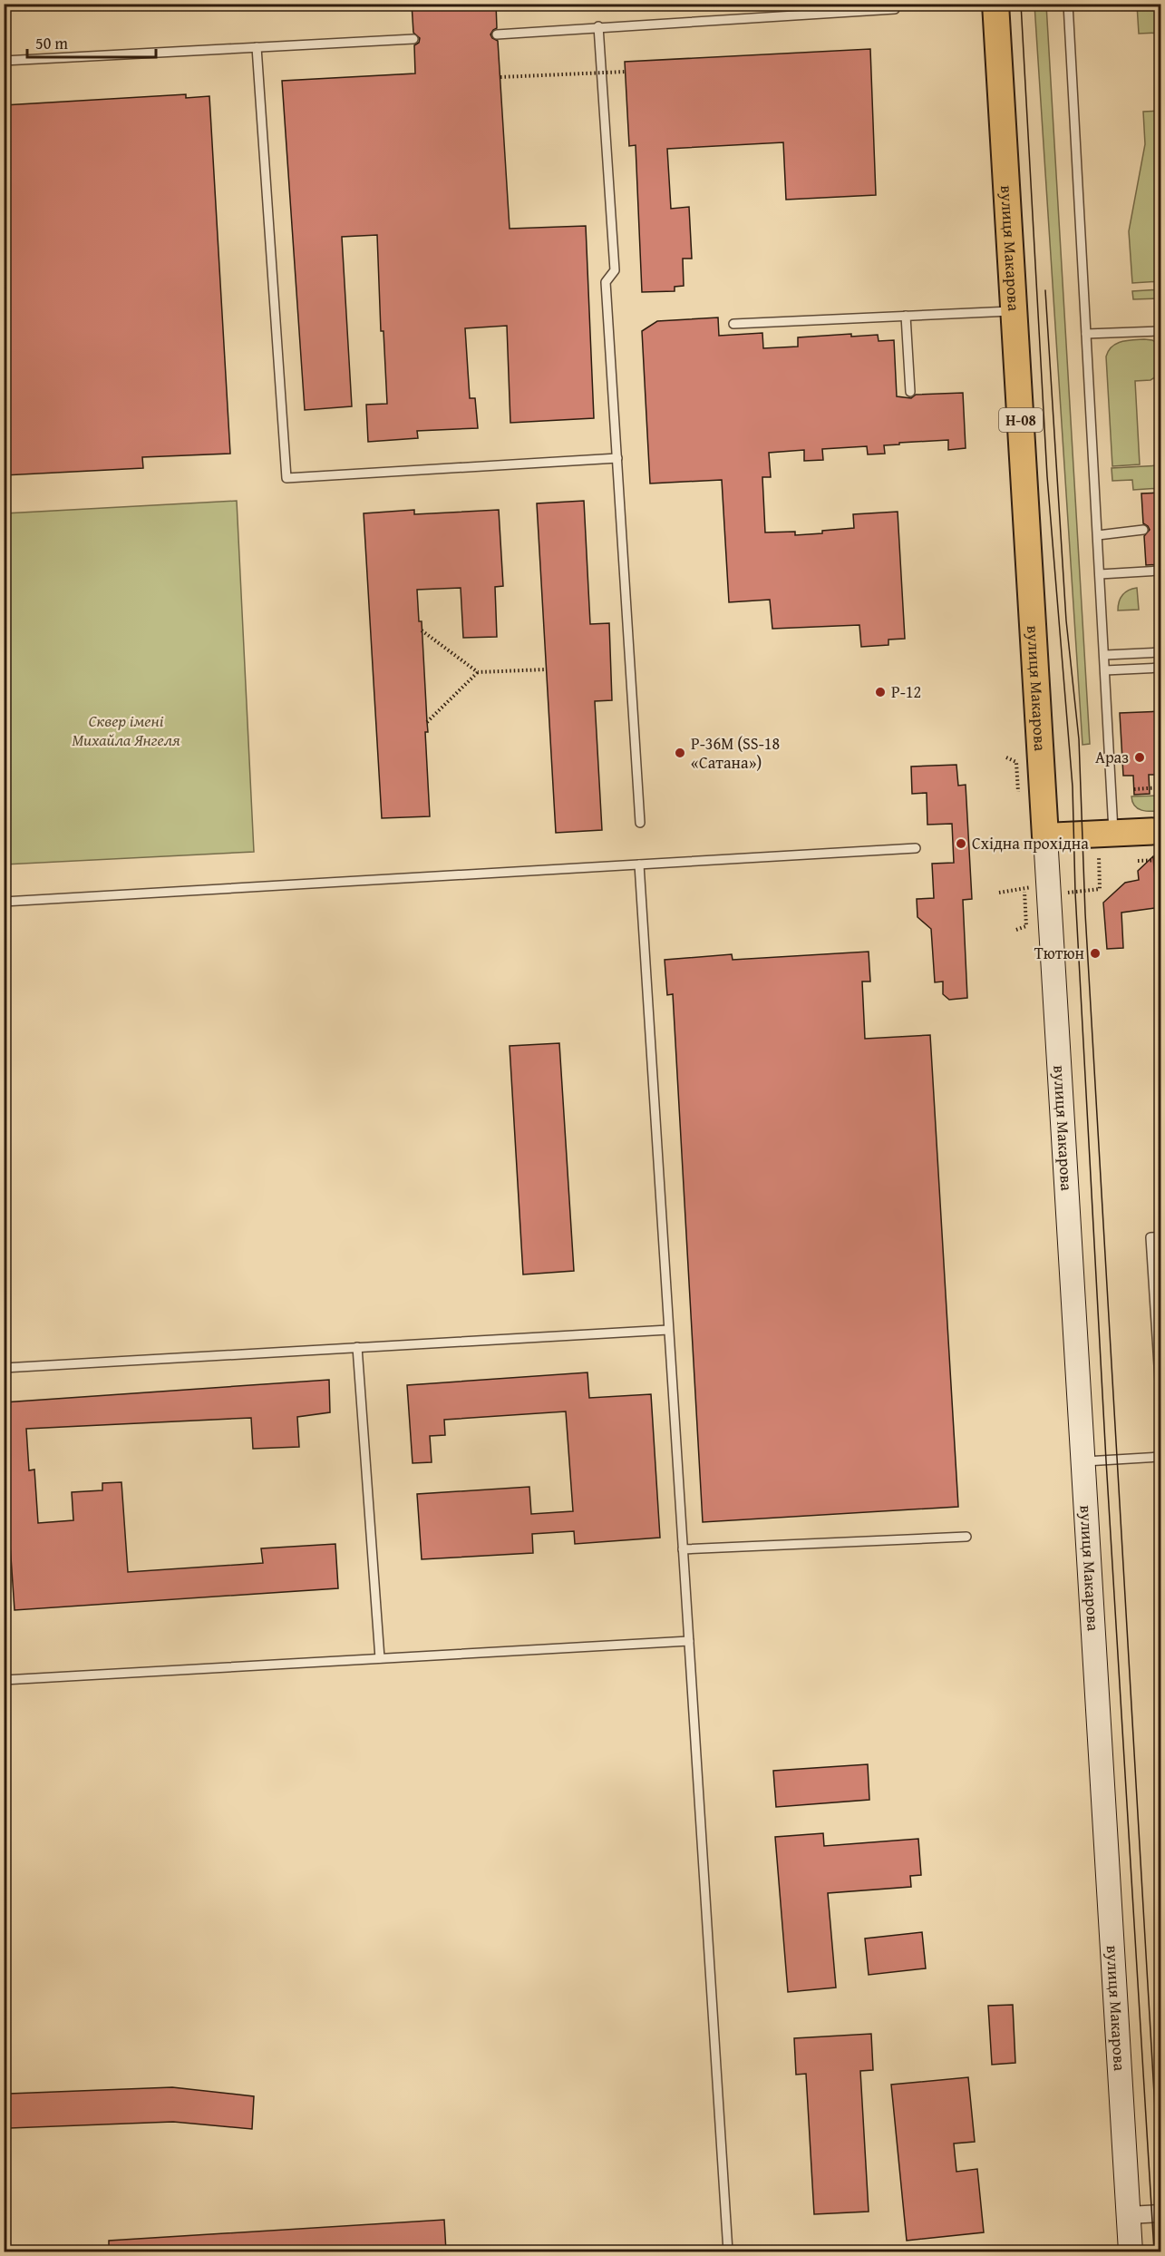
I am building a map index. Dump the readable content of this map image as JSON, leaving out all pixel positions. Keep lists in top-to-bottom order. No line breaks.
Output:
{"streets":{"main road":["вулиця Макарова","Н-08"]},"parks":["Сквер імені Михайла Янгеля"],"places":["Р-12","Р-36М (SS-18 «Сатана»)","Араз","Східна прохідна","Тютюн"],"scale_bar":"50 m"}
